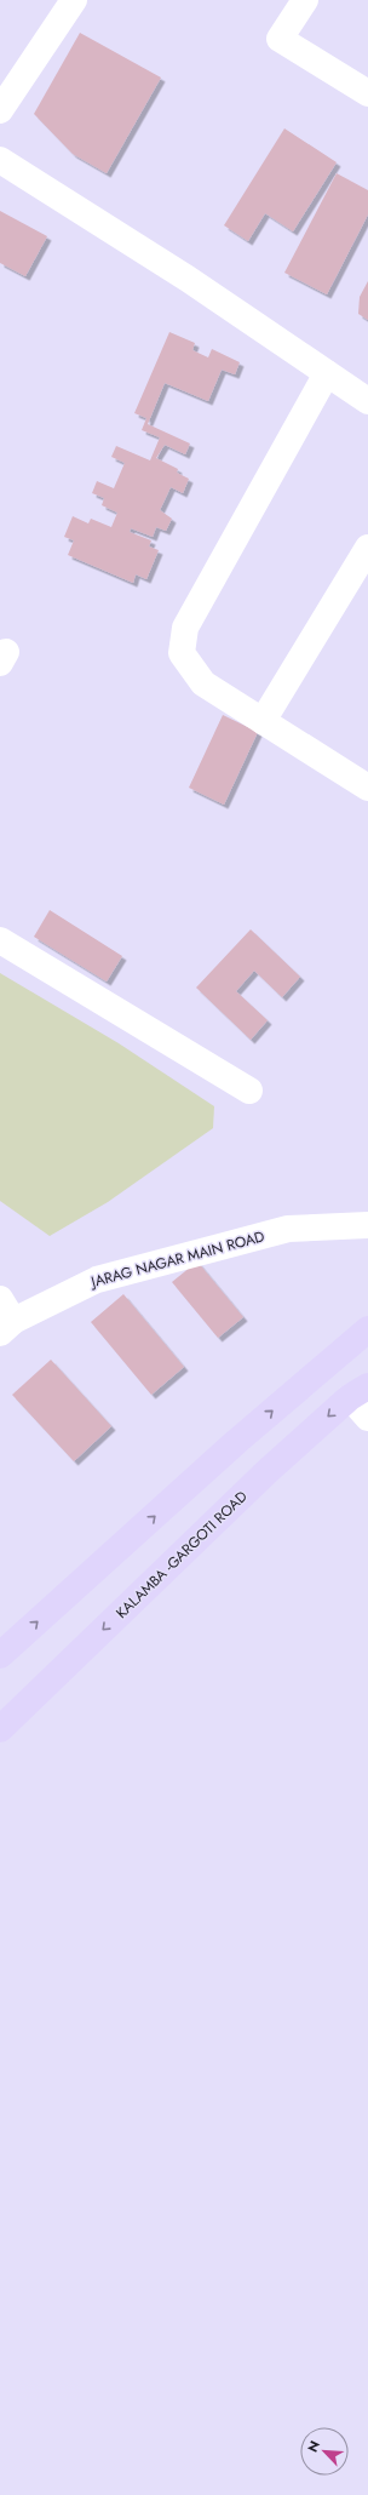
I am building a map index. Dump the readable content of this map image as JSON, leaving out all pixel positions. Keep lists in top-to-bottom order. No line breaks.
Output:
{"streets":{"main road":["KALAMBA -GARGOTI ROAD"],"street":["JARAG NAGAR MAIN ROAD"]},"north":"top left"}
